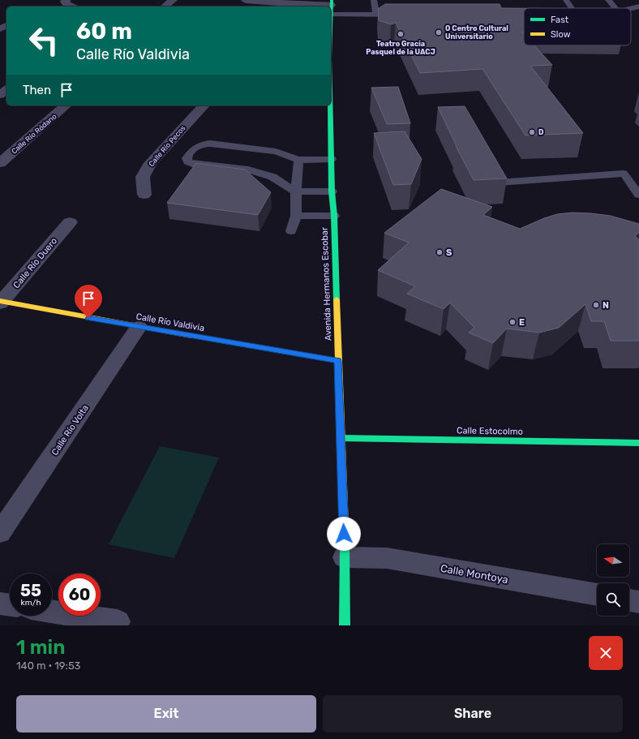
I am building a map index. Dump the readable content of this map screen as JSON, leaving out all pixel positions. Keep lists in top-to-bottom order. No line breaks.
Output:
{"streets":{"main road":["Avenida Hermanos Escobar","Calle Río Valdivia","Calle Estocolmo"],"street":["Calle Río Ródano","Calle Río Pecos","Calle Río Duero","Calle Río Volta","Calle Montoya"]},"crossings":[["Calle Río Duero","Calle Río Valdivia"],["Avenida Hermanos Escobar","Calle Río Valdivia"],["Avenida Hermanos Escobar","Calle Estocolmo"],["Avenida Hermanos Escobar","Calle Montoya"],["Calle Río Valdivia","Calle Río Volta"]],"places":["O Centro Cultural Universitario","Teatro Gracia Pasquel de la UACJ","D","S","N","E"],"legend":["Fast","Slow"],"north":"left","page":{"turn":["60 m","Calle Río Valdivia"],"then":"Then","speed":"55 km/h","limit":"60","heading":["1 min","140 m · 19:53"],"buttons":["Exit","Share"]}}
